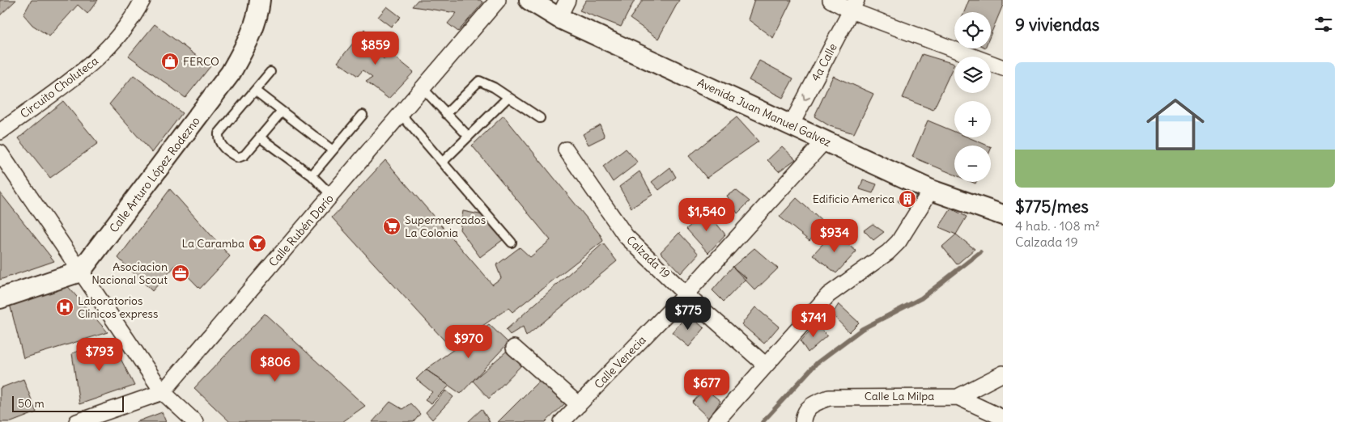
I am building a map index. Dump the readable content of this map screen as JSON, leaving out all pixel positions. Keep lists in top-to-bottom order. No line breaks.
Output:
{"streets":{"street":["4a Calle","Circuito Choluteca","Avenida Juan Manuel Galvez","Calle Arturo López Rodezno","Calle Rubén Darío","Calzada 19","Calle Venecia","Calle La Milpa"]},"crossings":[["4a Calle","Avenida Juan Manuel Galvez"],["Avenida Juan Manuel Galvez","Calle Venecia"],["Calzada 19","Calle Venecia"]],"one_way":["4a Calle"],"places":{"shop":["FERCO"],"building":["Edificio America"],"supermarket":["Supermercados La Colonia"],"bar":["La Caramba"],"office":["Asociacion Nacional Scout"],"hospital":["Laboratorios Clinicos express"]},"scale_bar":"50 m","page":{"heading":"9 viviendas","map_buttons":["+","−"],"price":["$859","$1,540","$934","$775","$741","$970","$793","$806","$677"],"list":[{"name":"$775/mes","note":"4 hab. · 108 m² · Calzada 19"}],"scale":"50 m"}}
